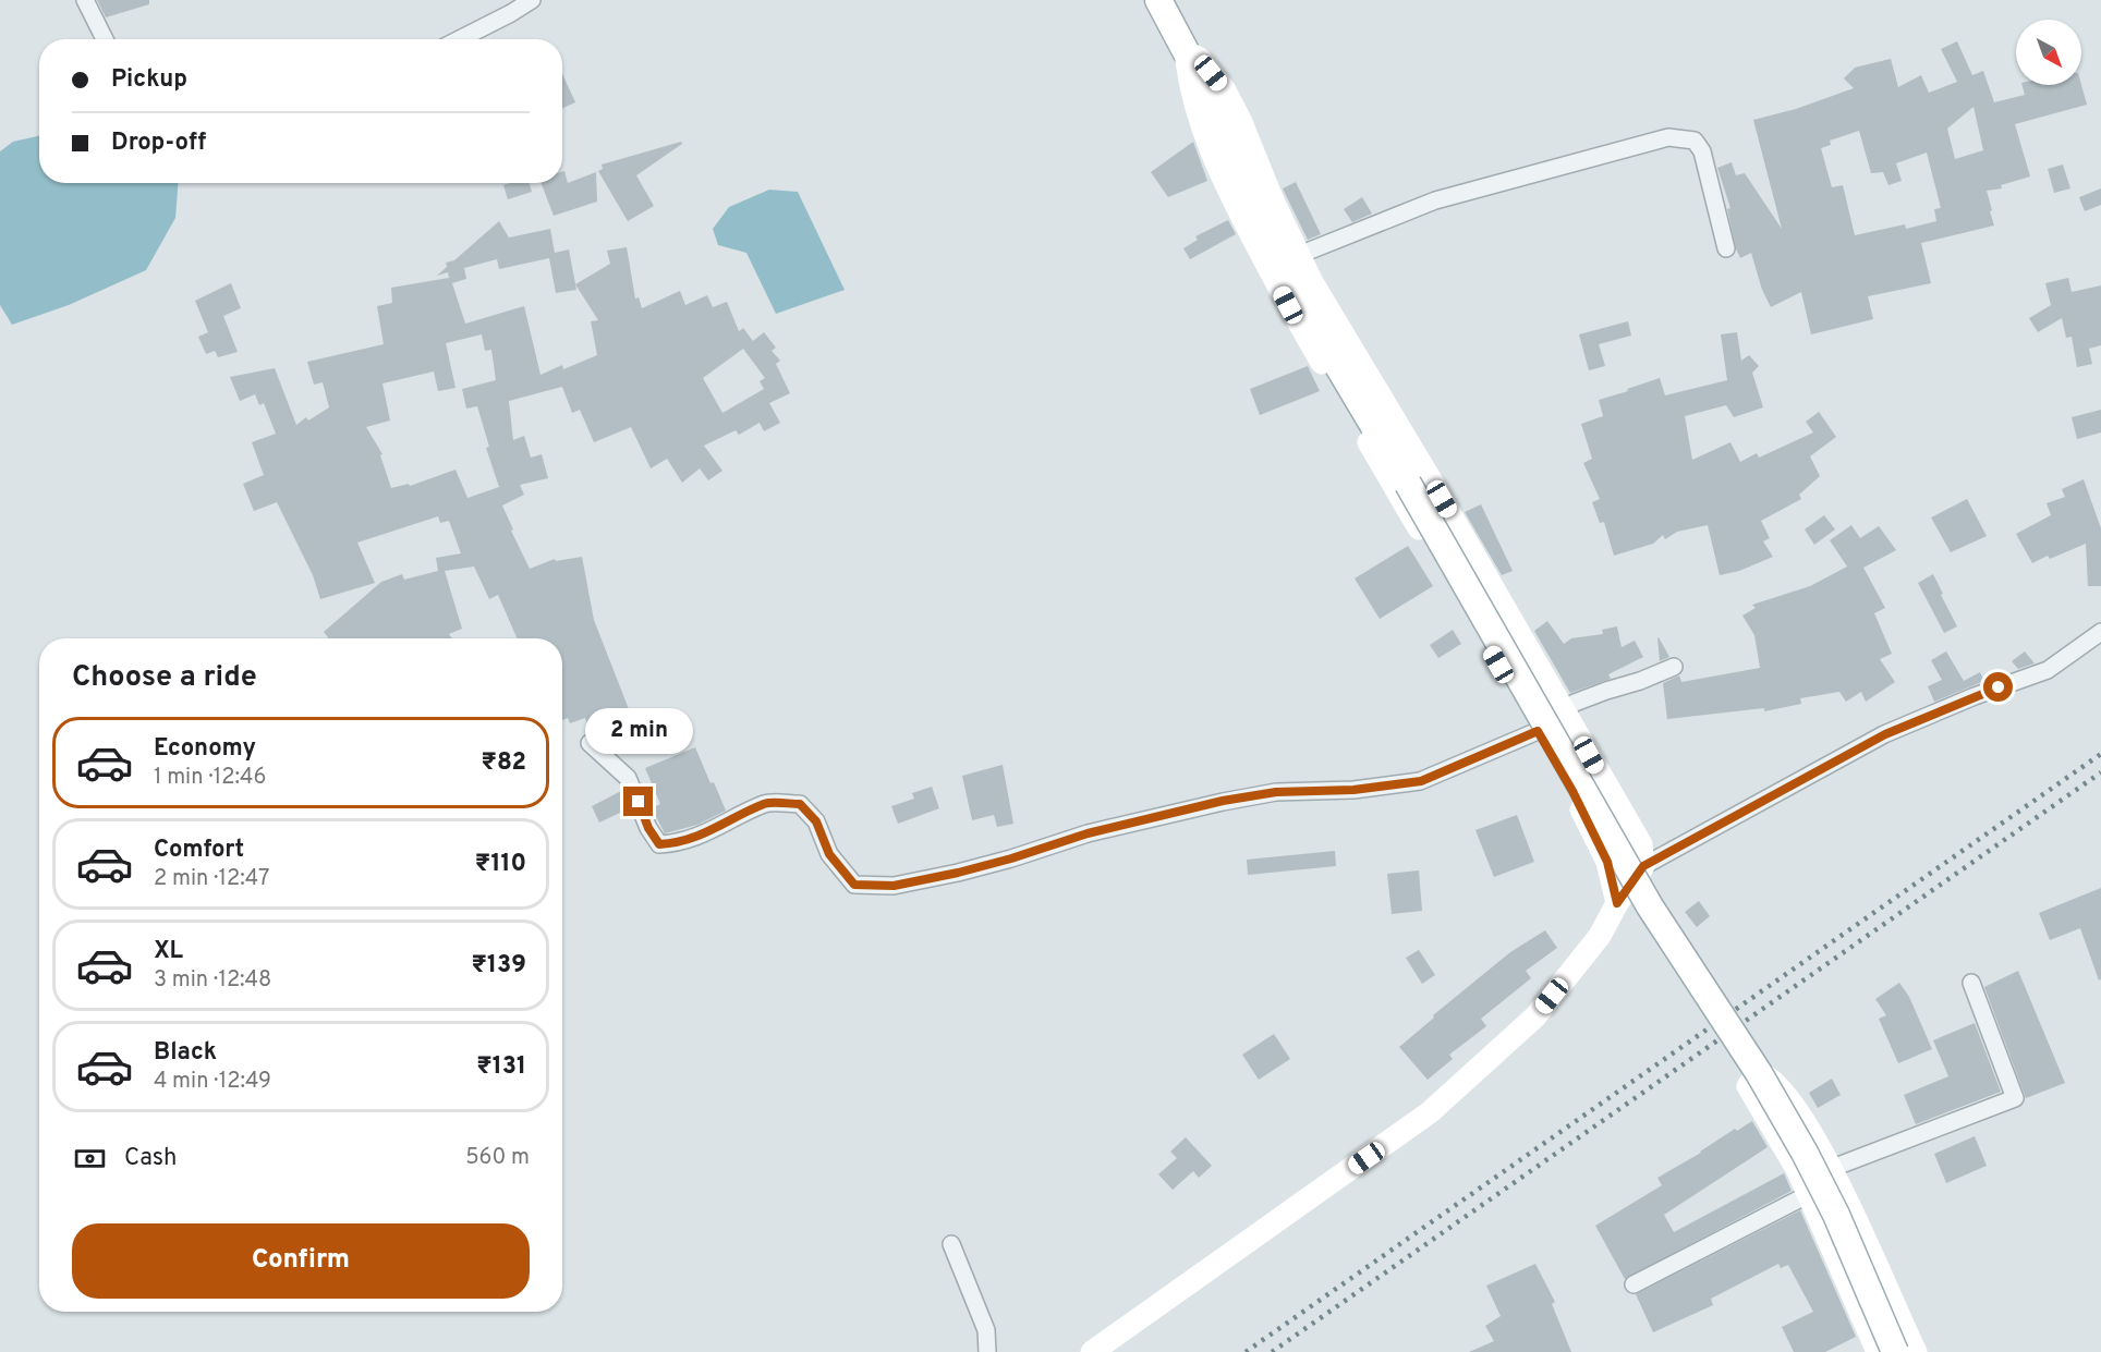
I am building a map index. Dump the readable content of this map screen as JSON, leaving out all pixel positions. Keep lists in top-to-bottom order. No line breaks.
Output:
{"north":"bottom right","page":{"banner":["Pickup","Drop-off"],"heading":"Choose a ride","bubble":"2 min","list":[{"name":"Economy","note":"1 min · 12:46","value":"₹82"},{"name":"Comfort","note":"2 min · 12:47","value":"₹110"},{"name":"XL","note":"3 min · 12:48","value":"₹139"},{"name":"Black","note":"4 min · 12:49","value":"₹131"}],"pay":["Cash","560 m"],"buttons":"Confirm"}}
